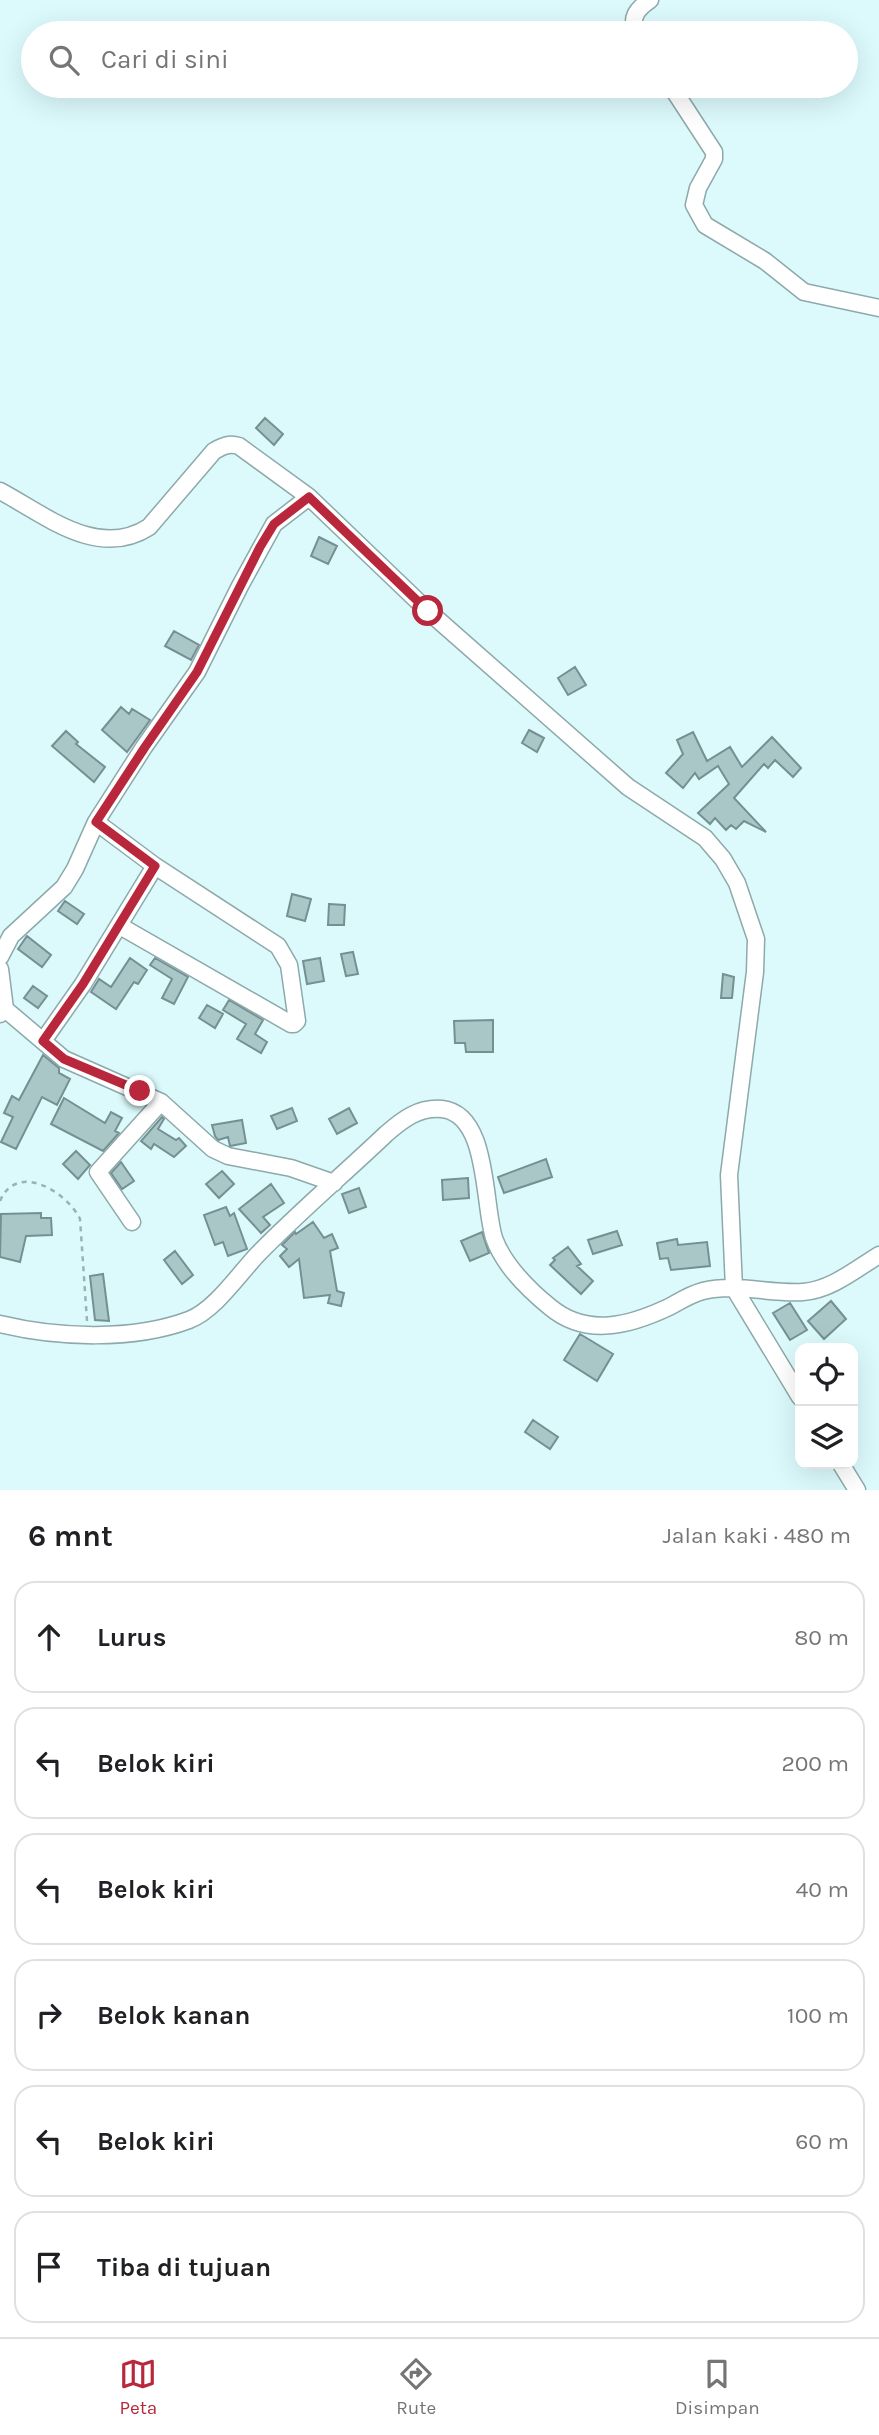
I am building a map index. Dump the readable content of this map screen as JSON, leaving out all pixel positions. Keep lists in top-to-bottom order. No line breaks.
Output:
{"page":{"search":"Cari di sini","heading":["6 mnt","Jalan kaki · 480 m"],"list":[["Lurus","80 m"],["Belok kiri","200 m"],["Belok kiri","40 m"],["Belok kanan","100 m"],["Belok kiri","60 m"],"Tiba di tujuan"],"nav":["Peta","Rute","Disimpan"]}}
